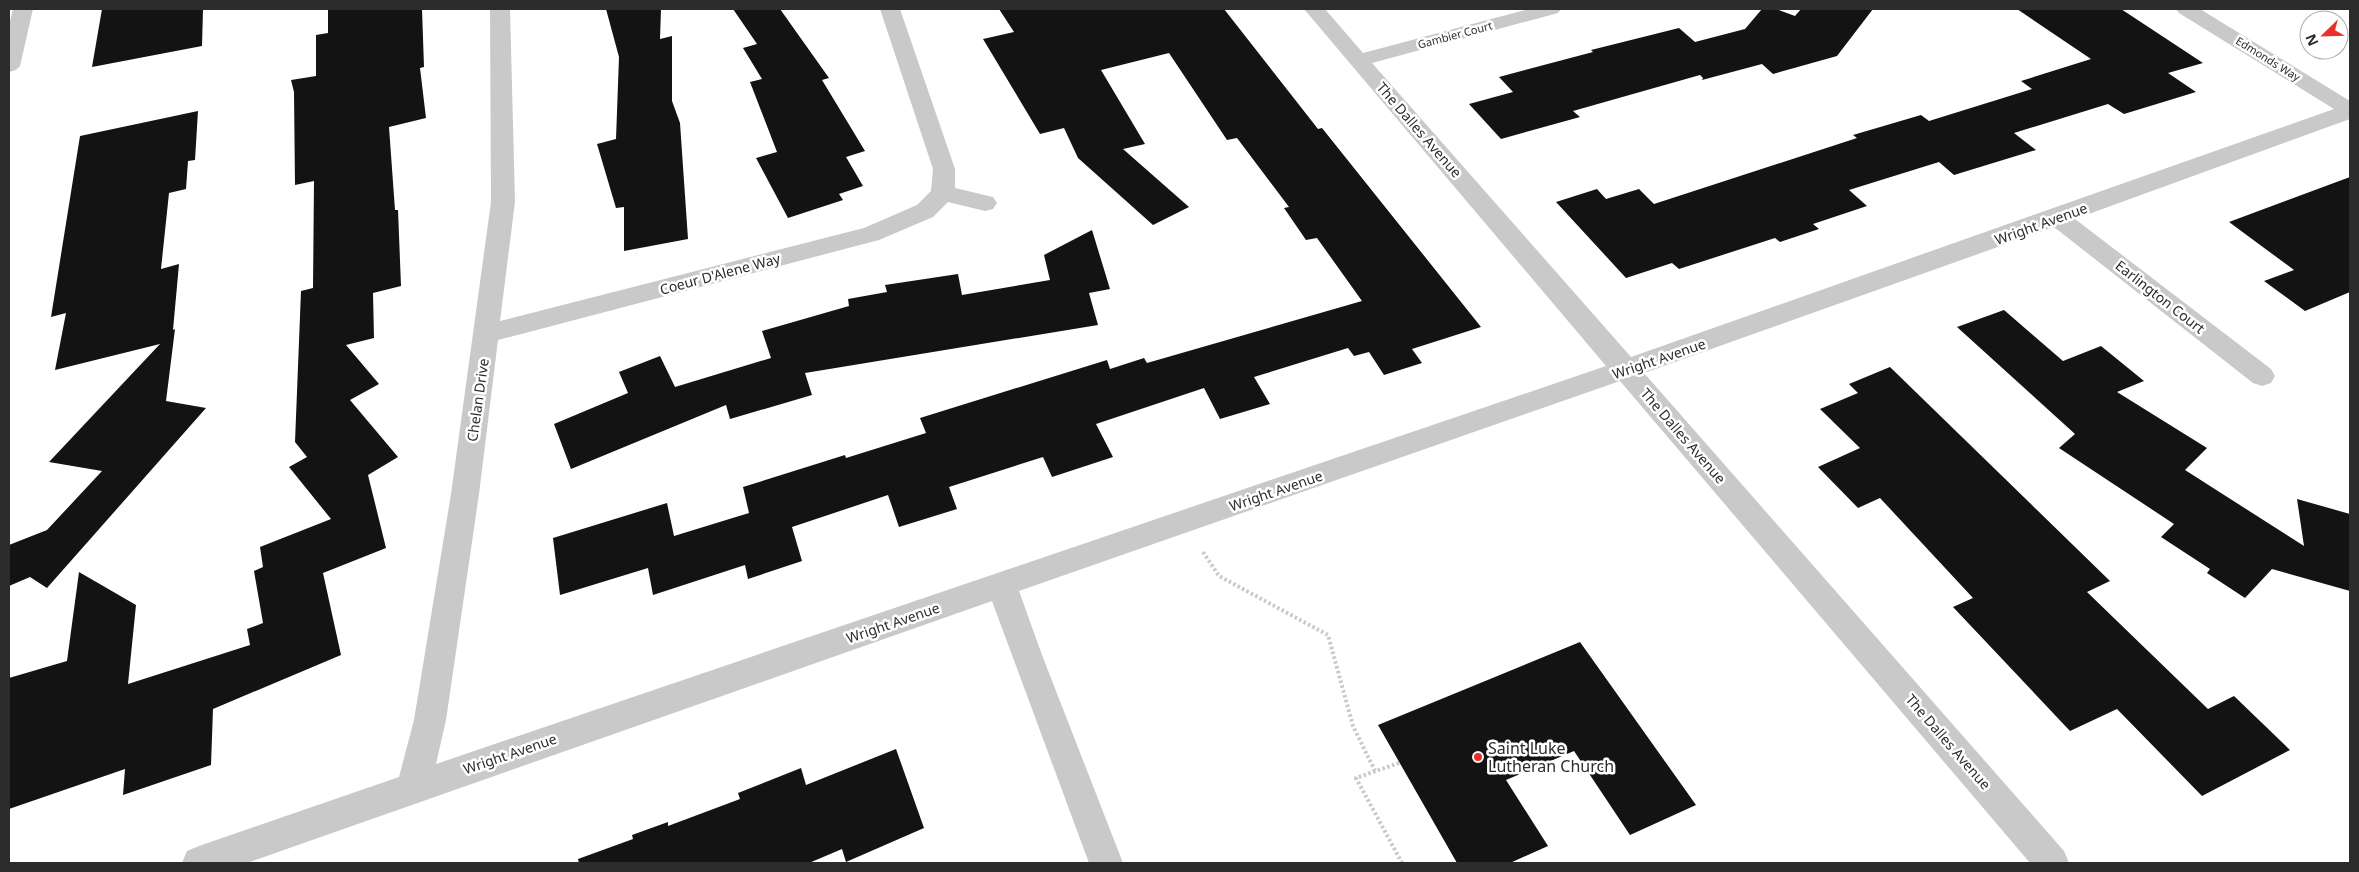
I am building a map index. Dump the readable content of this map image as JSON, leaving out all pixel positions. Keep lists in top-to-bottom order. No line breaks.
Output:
{"streets":{"street":["Gambier Court","Edmonds Way","The Dalles Avenue","Wright Avenue","Coeur D'Alene Way","Earlington Court","Chelan Drive"]},"crossings":[["Gambier Court","The Dalles Avenue"],["Edmonds Way","Wright Avenue"],["The Dalles Avenue","Wright Avenue"],["Wright Avenue","Earlington Court"],["Wright Avenue","Chelan Drive"],["Coeur D'Alene Way","Chelan Drive"]],"places":["Saint Luke Lutheran Church"],"north":"bottom left"}
